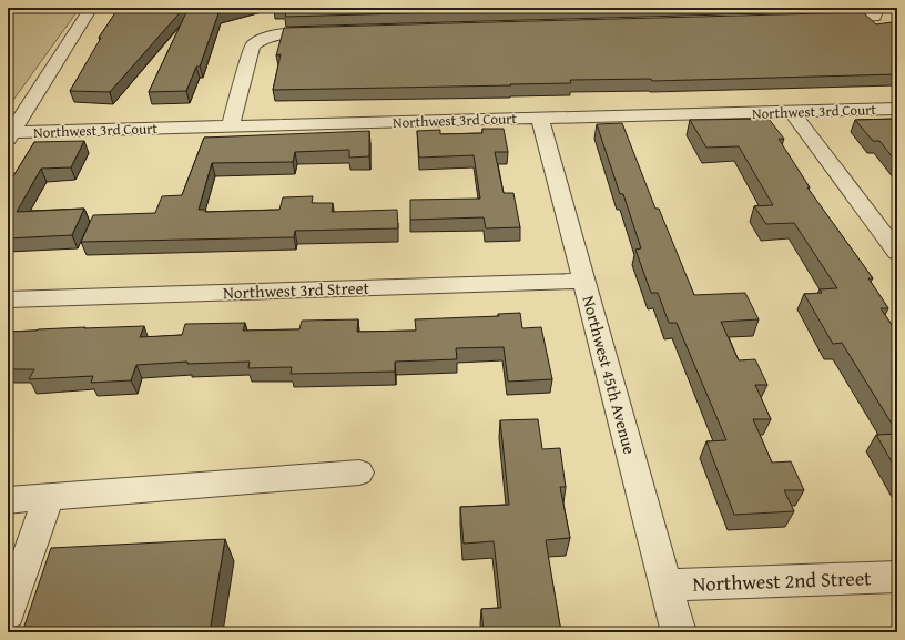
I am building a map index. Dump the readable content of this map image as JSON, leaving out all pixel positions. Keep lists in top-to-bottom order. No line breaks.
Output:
{"streets":{"street":["Northwest 3rd Court","Northwest 3rd Street","Northwest 45th Avenue","Northwest 2nd Street"]},"crossings":[["Northwest 3rd Court","Northwest 45th Avenue"],["Northwest 3rd Street","Northwest 45th Avenue"],["Northwest 45th Avenue","Northwest 2nd Street"]]}
